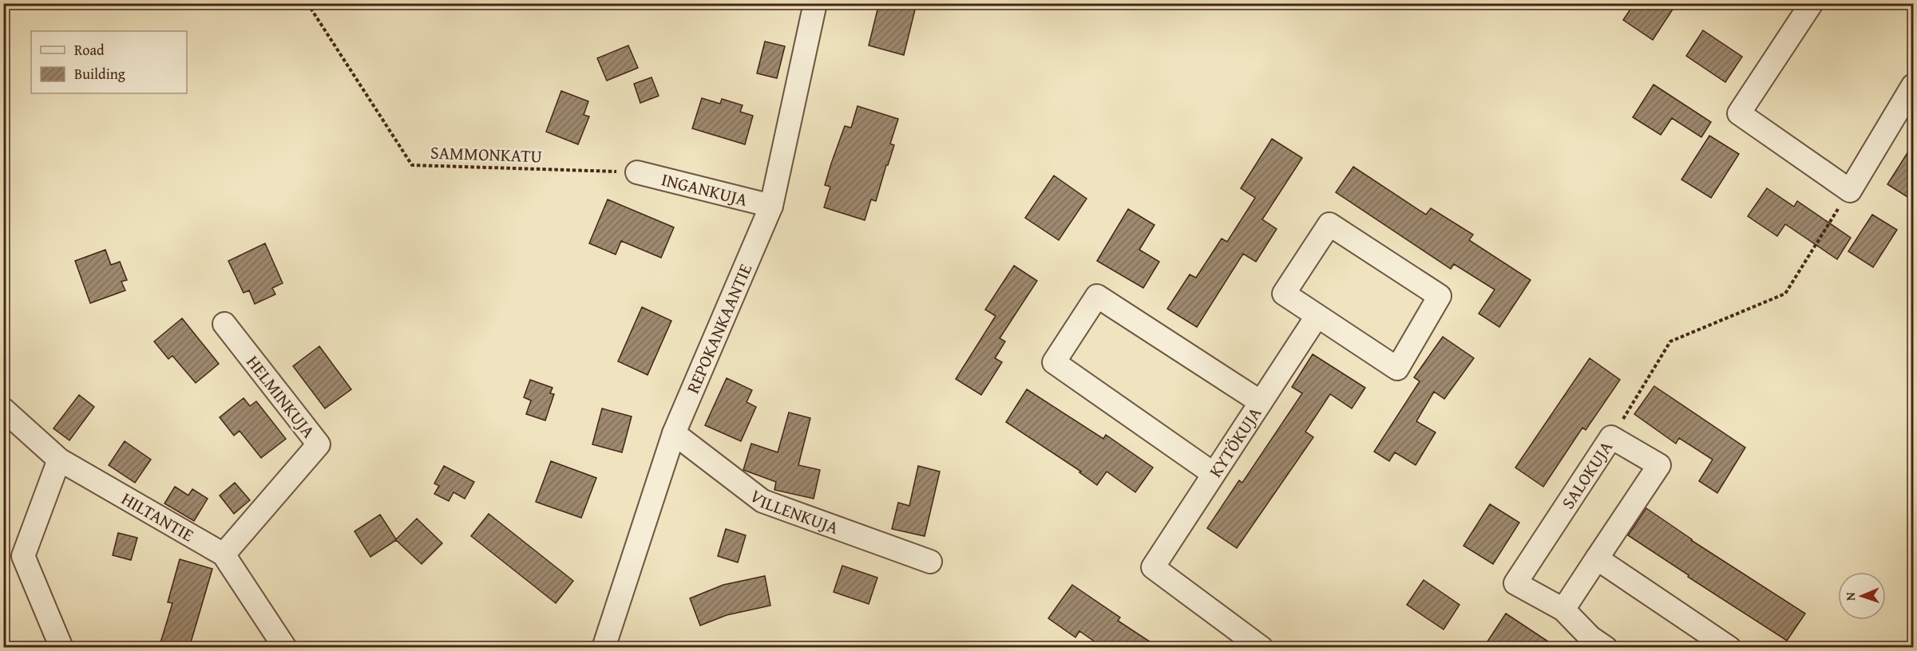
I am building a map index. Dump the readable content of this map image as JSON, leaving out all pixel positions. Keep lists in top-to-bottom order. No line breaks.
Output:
{"streets":{"street":["INGANKUJA","REPOKANKAANTIE","HELMINKUJA","KYTÖKUJA","SALOKUJA","VILLENKUJA","HILTANTIE"],"path":["SAMMONKATU"]},"crossings":[["SAMMONKATU","INGANKUJA"],["INGANKUJA","REPOKANKAANTIE"],["REPOKANKAANTIE","VILLENKUJA"],["HELMINKUJA","HILTANTIE"]],"legend":["Road","Building"],"north":"left"}
